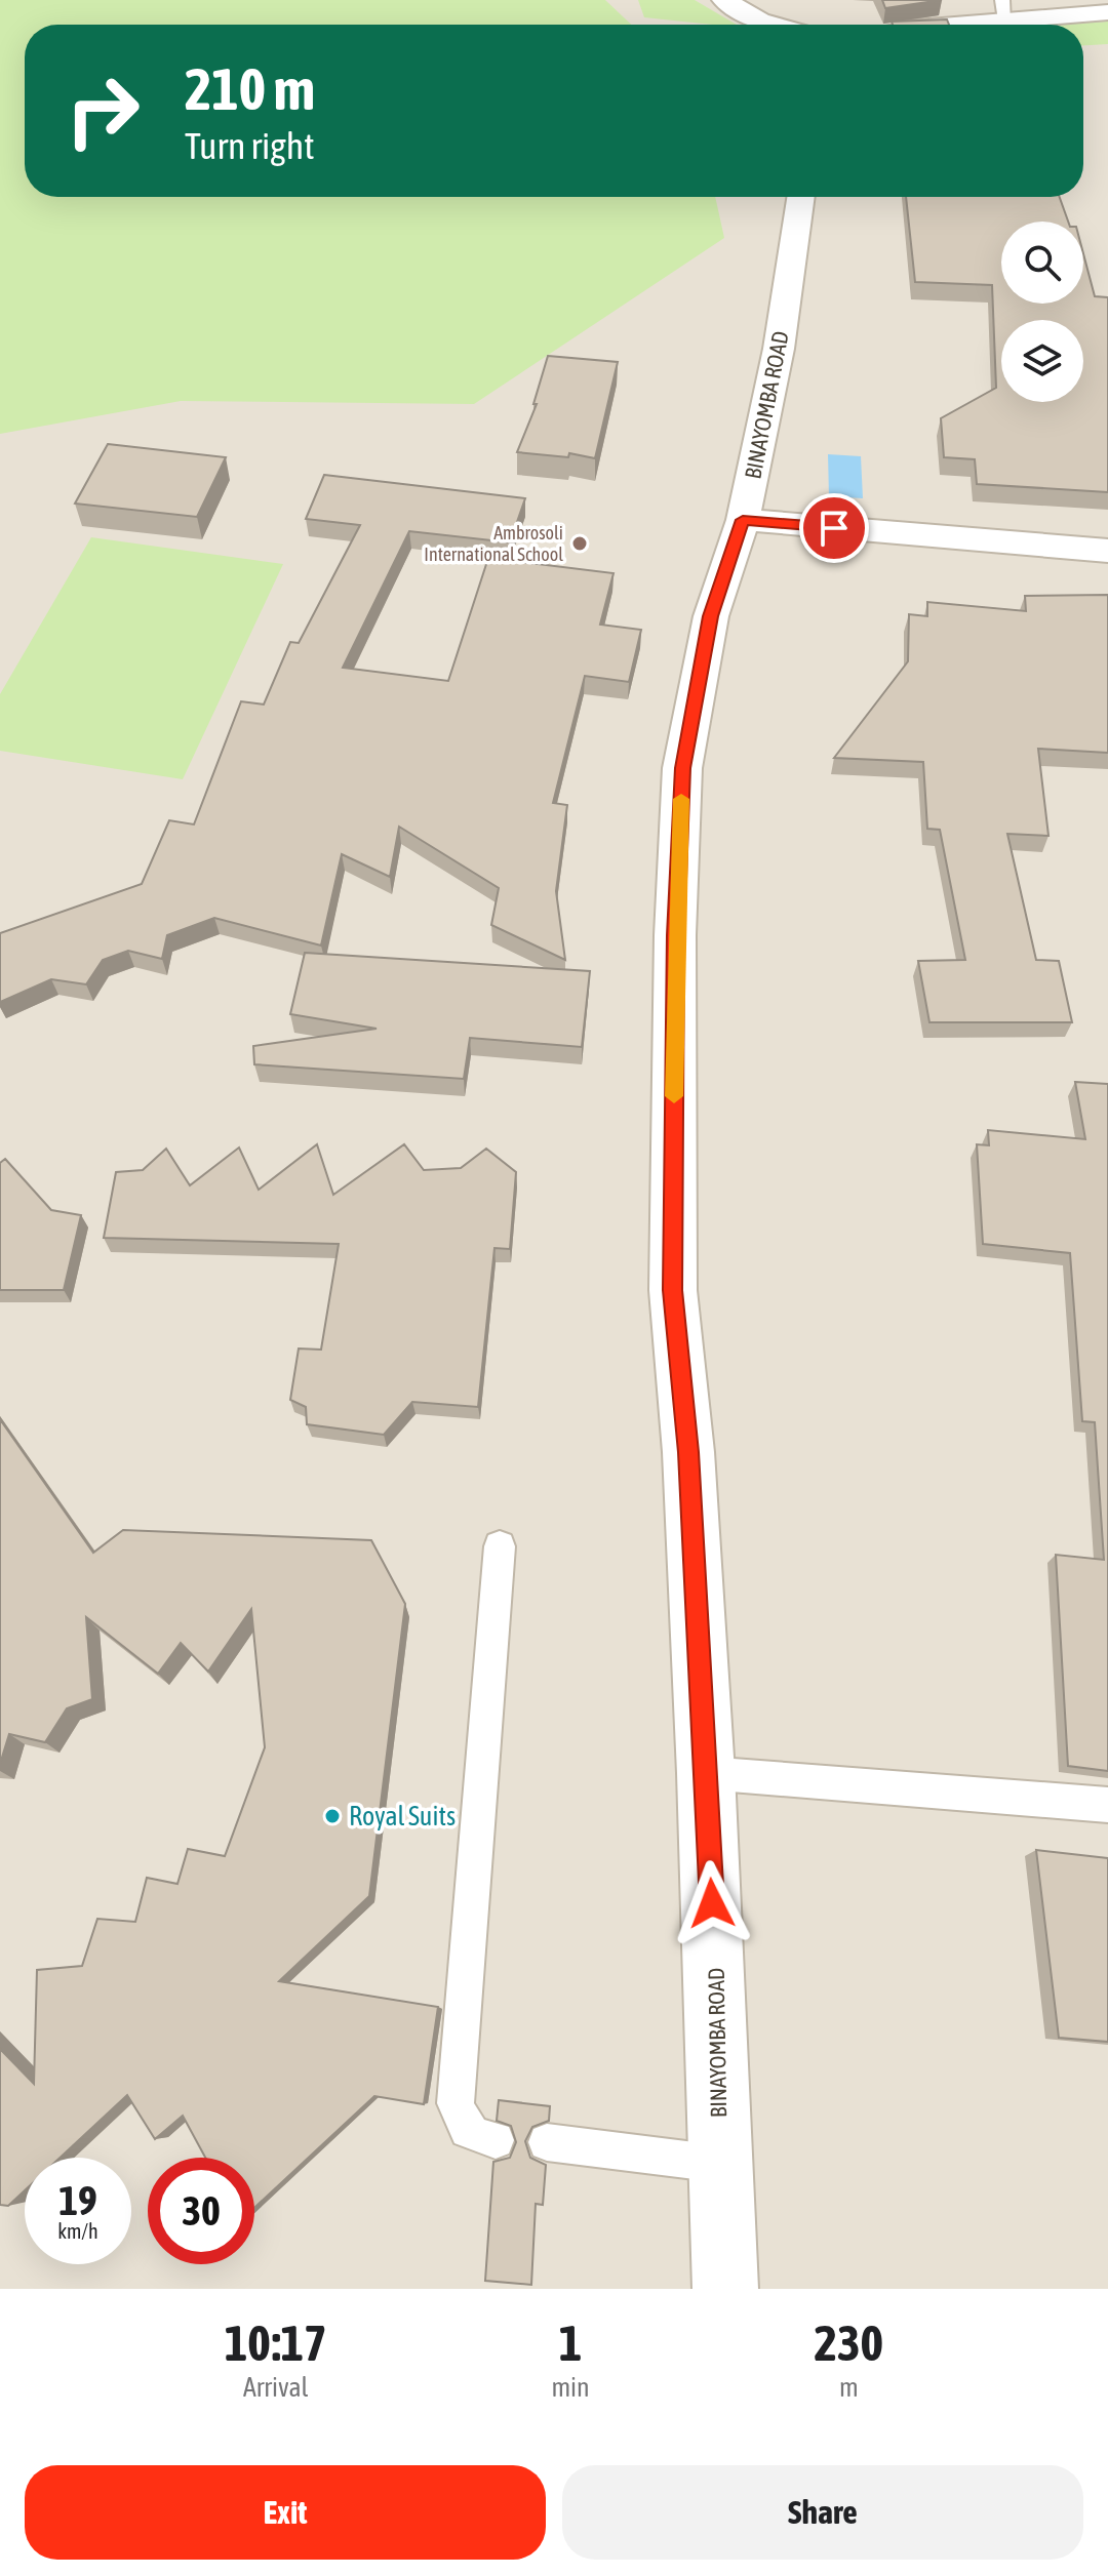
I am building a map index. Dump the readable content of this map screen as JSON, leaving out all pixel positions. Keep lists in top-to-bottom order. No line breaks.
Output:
{"streets":{"street":["BINAYOMBA ROAD"]},"places":["Ambrosoli International School","Royal Suits"],"page":{"turn":["210 m","Turn right"],"speed":"19 km/h","limit":"30","eta":["10:17","Arrival","1","min","230","m"],"buttons":["Exit","Share"]}}
